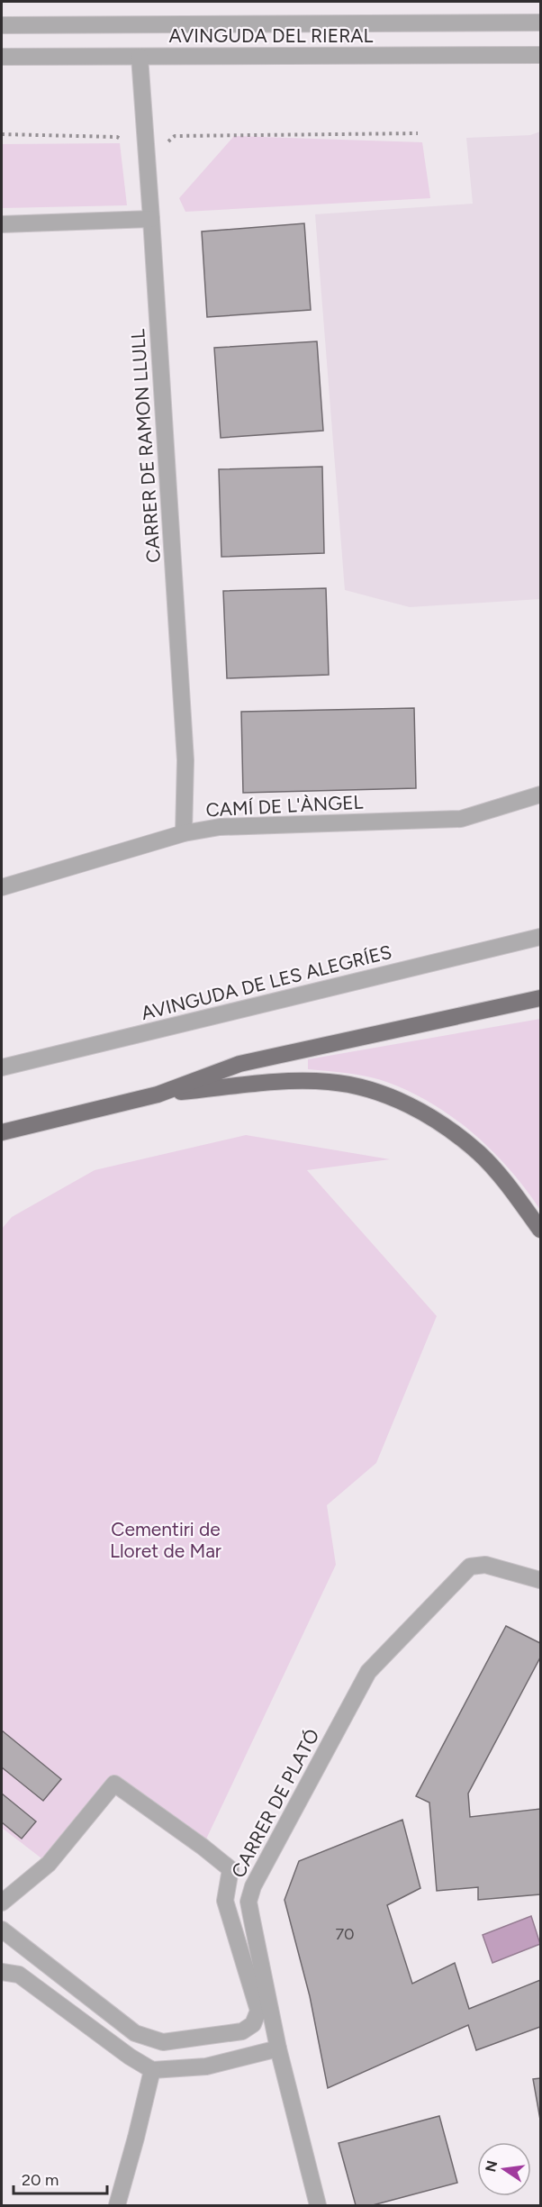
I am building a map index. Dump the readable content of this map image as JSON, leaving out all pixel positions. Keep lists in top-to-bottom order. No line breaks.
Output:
{"streets":{"street":["AVINGUDA DEL RIERAL","CARRER DE RAMON LLULL","CAMÍ DE L'ÀNGEL","AVINGUDA DE LES ALEGRÍES","CARRER DE PLATÓ"]},"crossings":[["AVINGUDA DEL RIERAL","CARRER DE RAMON LLULL"],["CARRER DE RAMON LLULL","CAMÍ DE L'ÀNGEL"]],"parks":["Cementiri de Lloret de Mar"],"house_numbers":["70"],"scale_bar":"20 m","north":"left"}
